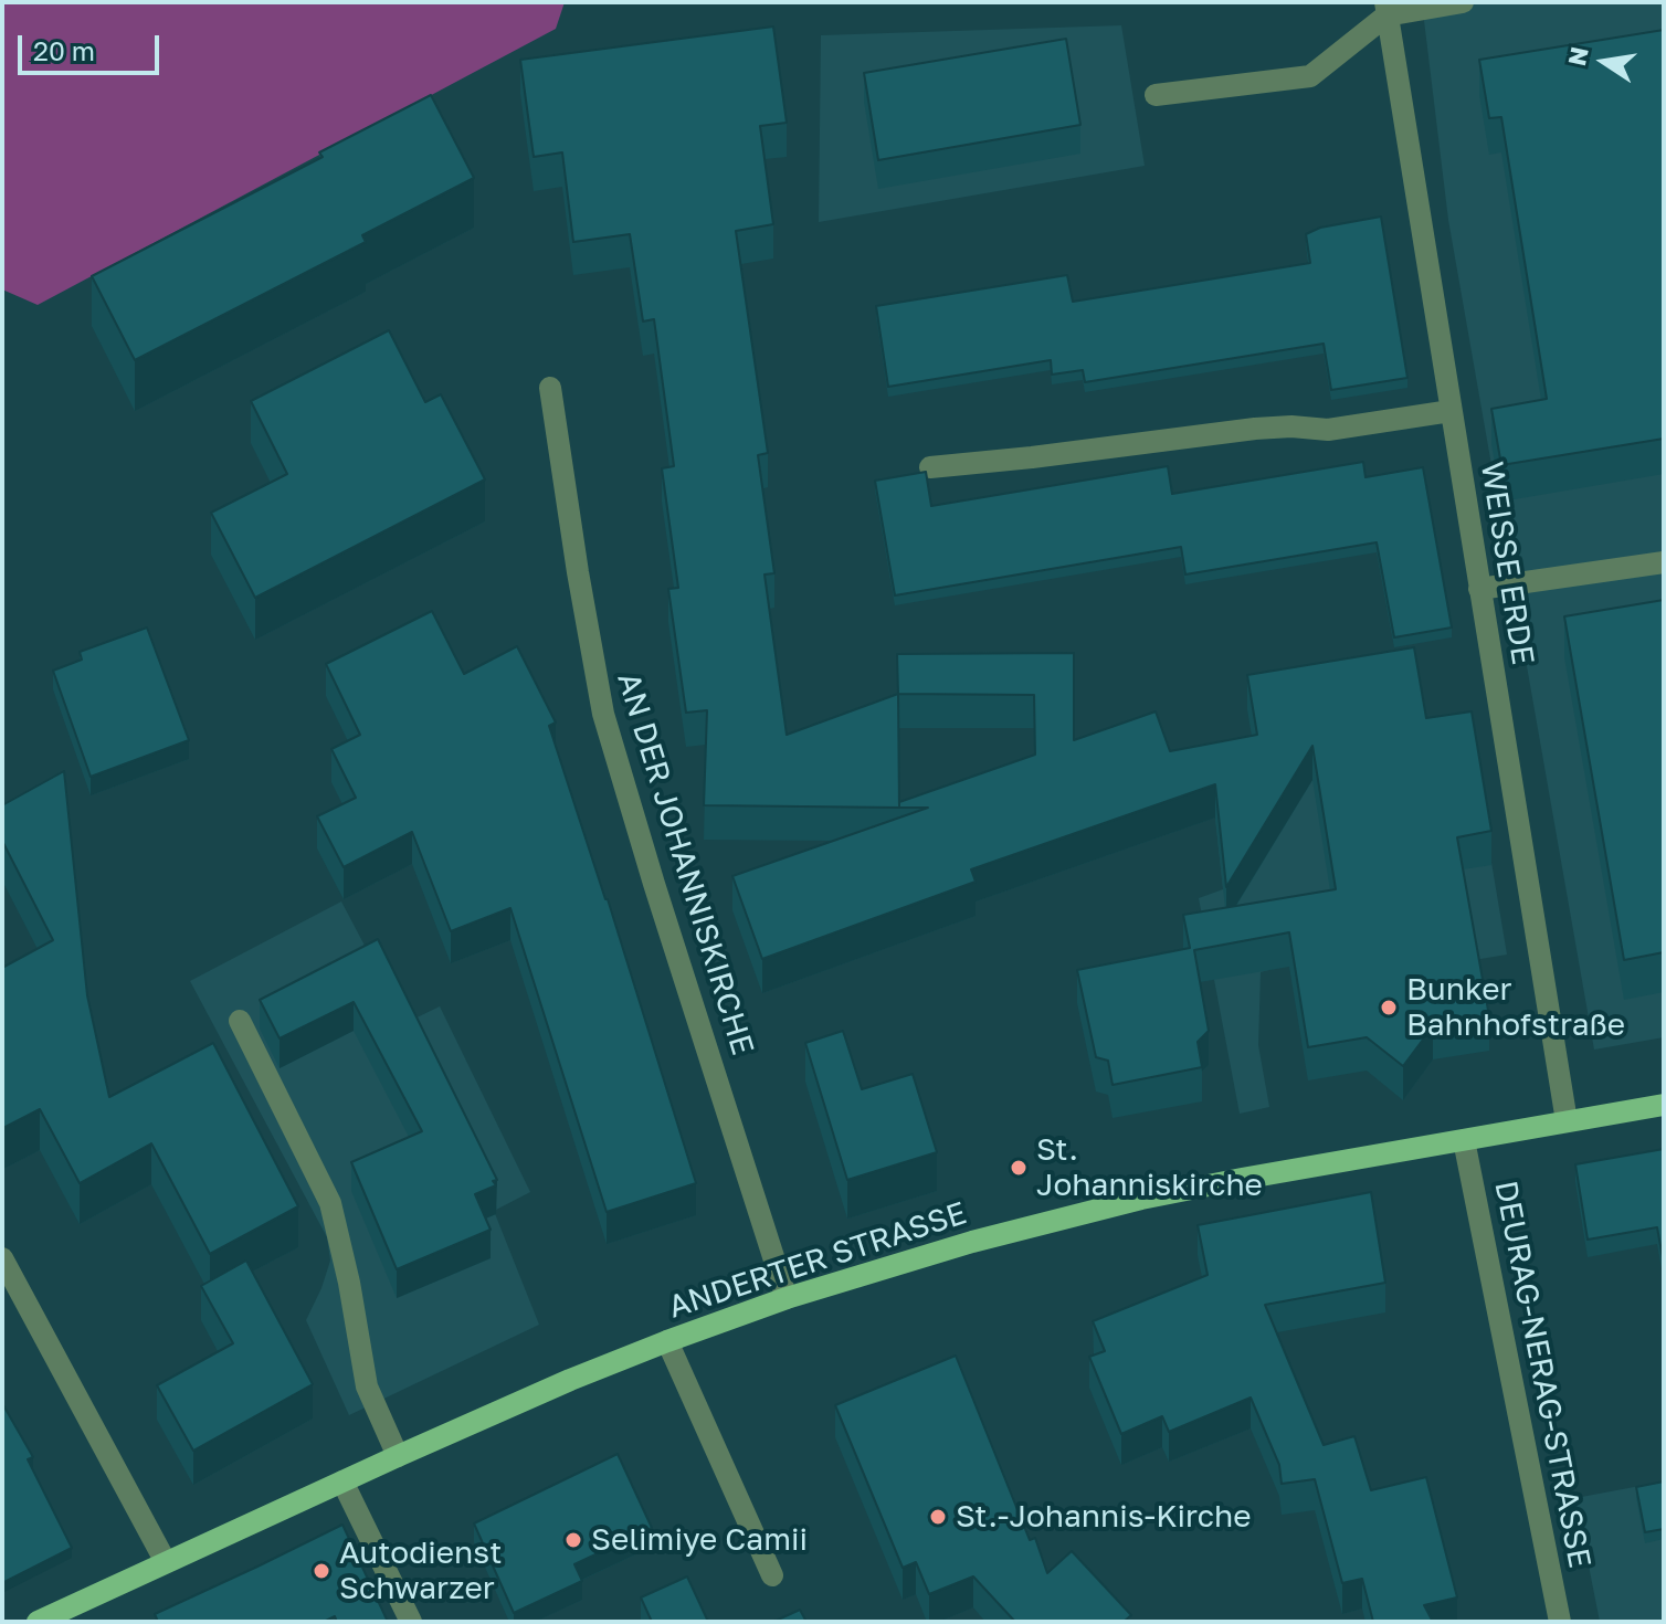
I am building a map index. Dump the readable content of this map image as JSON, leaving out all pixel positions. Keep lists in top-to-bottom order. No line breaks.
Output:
{"streets":{"main road":["ANDERTER STRASSE"],"street":["WEISSE ERDE","AN DER JOHANNISKIRCHE","DEURAG-NERAG-STRASSE"]},"crossings":[["WEISSE ERDE","ANDERTER STRASSE"],["AN DER JOHANNISKIRCHE","ANDERTER STRASSE"],["ANDERTER STRASSE","DEURAG-NERAG-STRASSE"]],"places":["Bunker Bahnhofstraße","St. Johanniskirche","St.-Johannis-Kirche","Selimiye Camii","Autodienst Schwarzer"],"scale_bar":"20 m","north":"left"}
